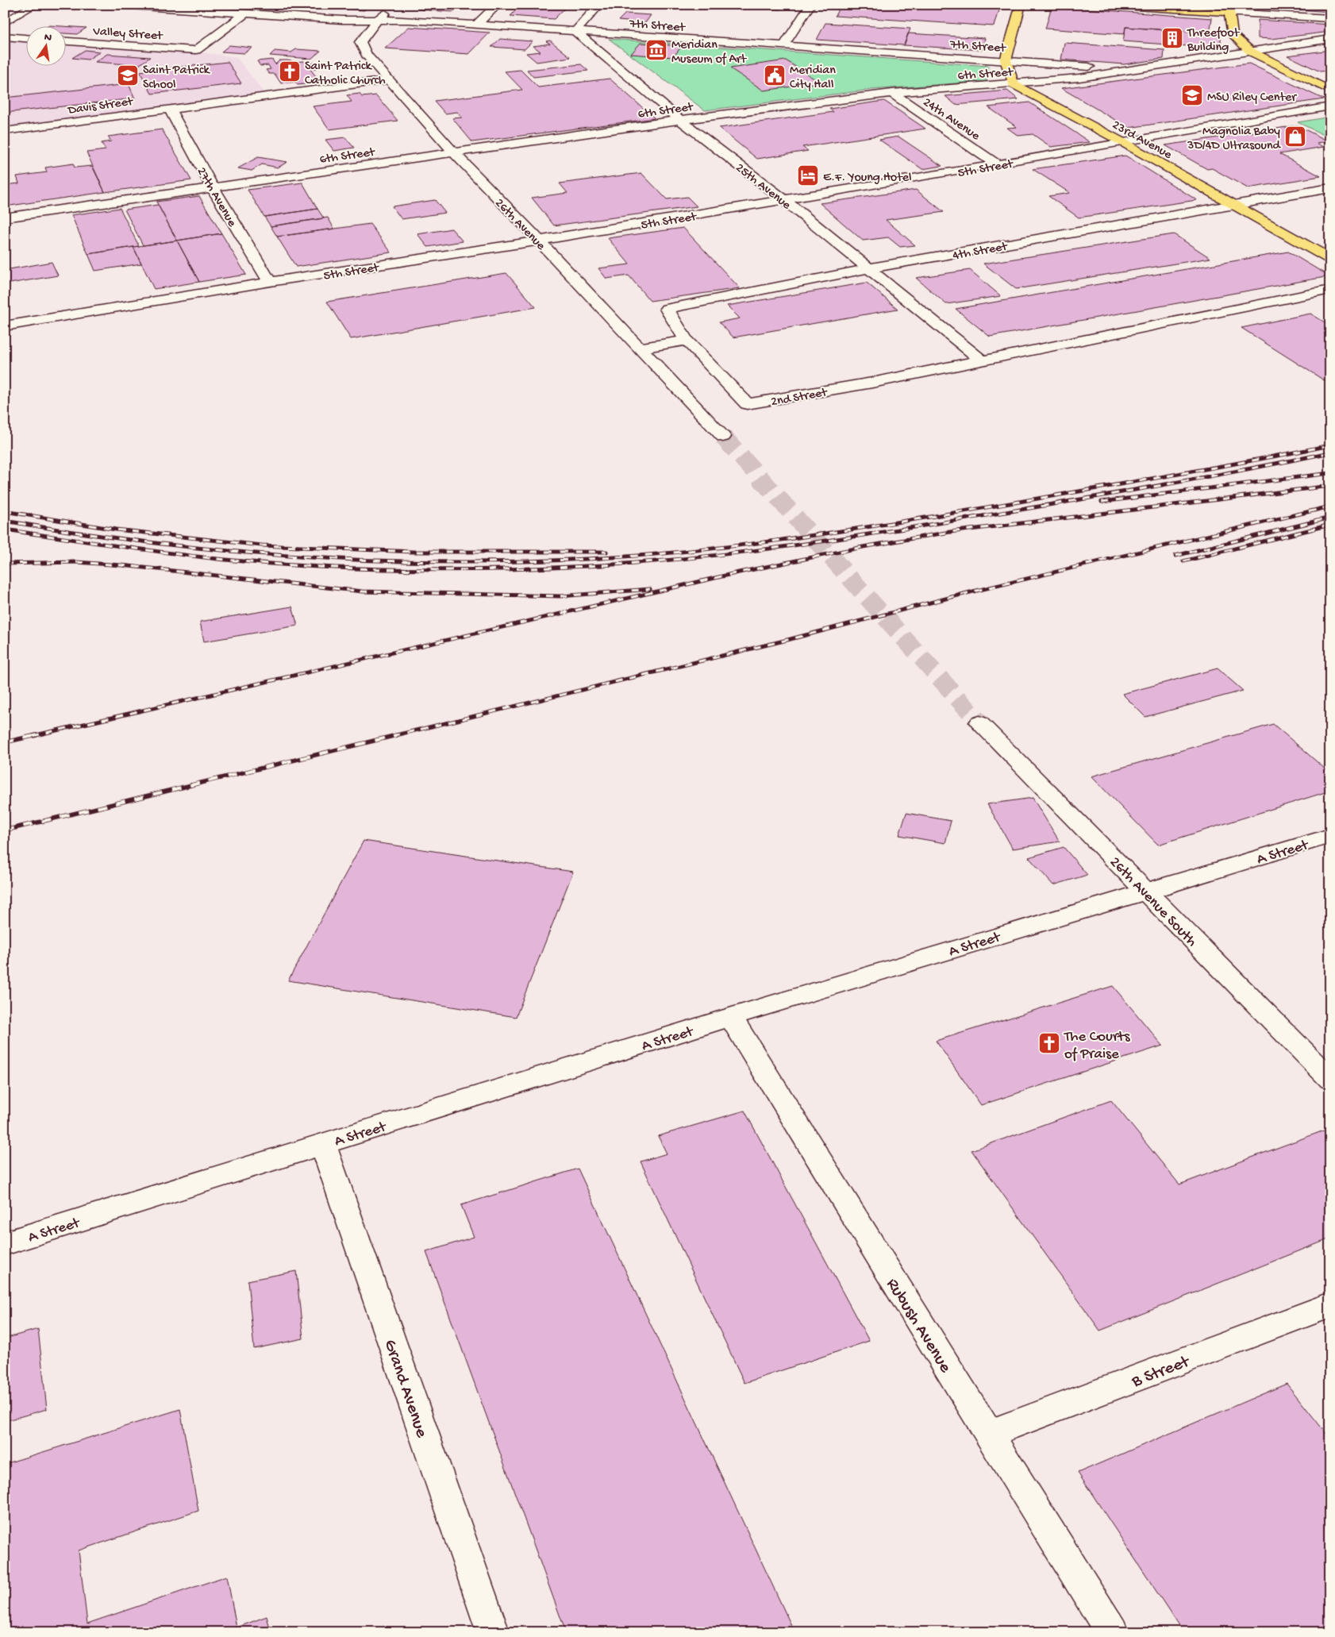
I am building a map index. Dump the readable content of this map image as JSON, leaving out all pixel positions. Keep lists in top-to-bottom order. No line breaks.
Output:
{"streets":{"main road":["23rd Avenue"],"street":["7th Street","Valley Street","6th Street","Davis Street","24th Avenue","5th Street","25th Avenue","27th Avenue","26th Avenue","4th Street","2nd Street","A Street","26th Avenue South","Rubush Avenue","B Street","Grand Avenue"]},"crossings":[["7th Street","Valley Street"],["7th Street","6th Street"],["7th Street","25th Avenue"],["7th Street","26th Avenue"],["6th Street","24th Avenue"],["6th Street","23rd Avenue"],["6th Street","25th Avenue"],["6th Street","27th Avenue"],["6th Street","26th Avenue"],["Davis Street","27th Avenue"],["Davis Street","26th Avenue"],["24th Avenue","5th Street"],["23rd Avenue","5th Street"],["23rd Avenue","4th Street"],["5th Street","25th Avenue"],["5th Street","27th Avenue"],["5th Street","26th Avenue"],["25th Avenue","4th Street"],["25th Avenue","2nd Street"],["4th Street","2nd Street"],["A Street","26th Avenue South"],["A Street","Rubush Avenue"],["A Street","Grand Avenue"],["Rubush Avenue","B Street"]],"places":{"building":["Threefoot Building"],"museum":["Meridian Museum of Art"],"church":["Saint Patrick Catholic Church","The Courts of Praise"],"school or university":["Saint Patrick School","MSU Riley Center"],"public building":["Meridian City Hall"],"shop":["Magnolia Baby 3D/4D Ultrasound"],"hotel":["E.F. Young Hotel"]},"north":"top"}
